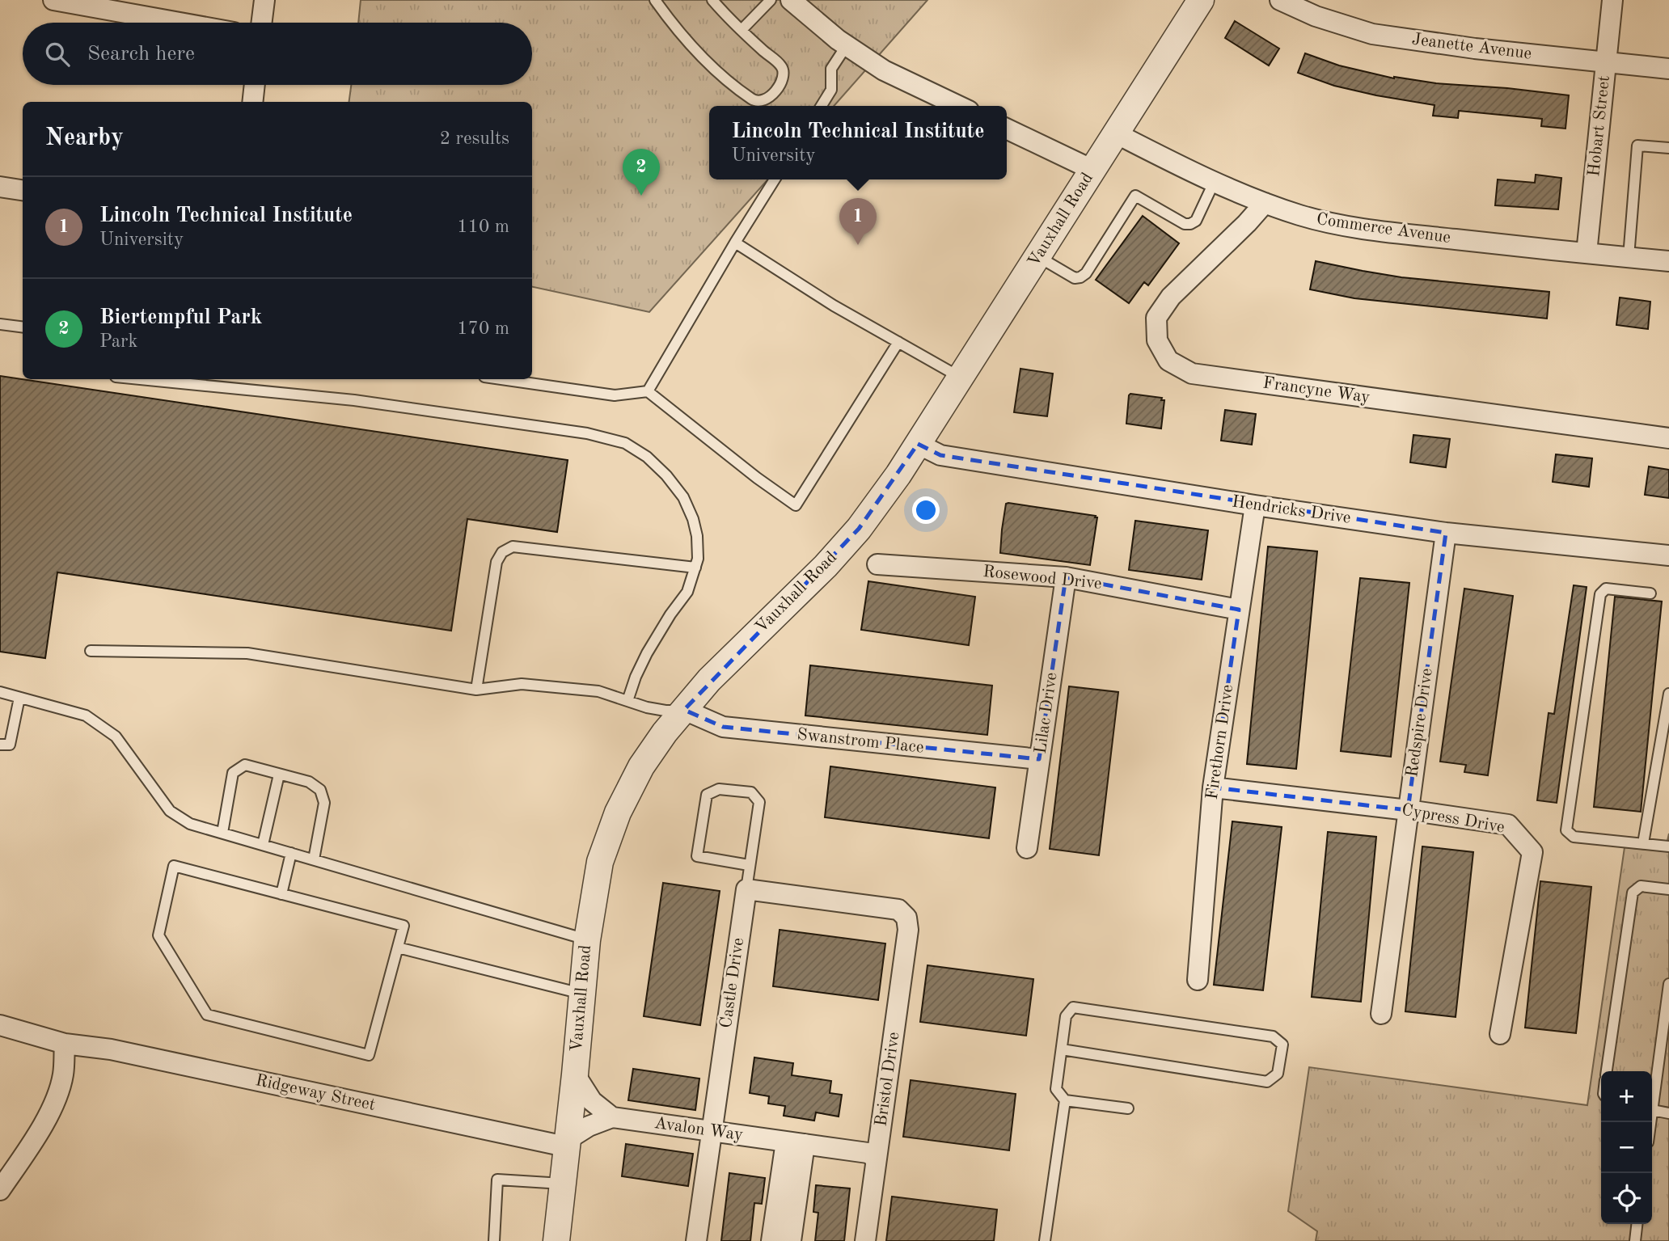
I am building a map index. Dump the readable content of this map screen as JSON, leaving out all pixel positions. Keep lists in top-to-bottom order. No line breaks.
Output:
{"streets":{"street":["Jeanette Avenue","Hobart Street","Vauxhall Road","Commerce Avenue","Francyne Way","Hendricks Drive","Rosewood Drive","Lilac Drive","Redspire Drive","Swanstrom Place","Firethorn Drive","Cypress Drive","Castle Drive","Bristol Drive","Ridgeway Street","Avalon Way"]},"crossings":[["Jeanette Avenue","Hobart Street"],["Hobart Street","Commerce Avenue"],["Vauxhall Road","Commerce Avenue"],["Vauxhall Road","Hendricks Drive"],["Vauxhall Road","Swanstrom Place"],["Vauxhall Road","Ridgeway Street"],["Vauxhall Road","Avalon Way"],["Commerce Avenue","Francyne Way"],["Hendricks Drive","Redspire Drive"],["Hendricks Drive","Firethorn Drive"],["Rosewood Drive","Lilac Drive"],["Rosewood Drive","Firethorn Drive"],["Lilac Drive","Swanstrom Place"],["Redspire Drive","Cypress Drive"],["Firethorn Drive","Cypress Drive"],["Castle Drive","Bristol Drive"],["Castle Drive","Avalon Way"],["Bristol Drive","Avalon Way"],["Ridgeway Street","Avalon Way"]],"page":{"search":"Search here","heading":["Nearby","2 results"],"popup":["Lincoln Technical Institute","University"],"pins":["2","1"],"list":[{"mark":"1","name":"Lincoln Technical Institute","note":"University","value":"110 m"},{"mark":"2","name":"Biertempful Park","note":"Park","value":"170 m"}],"map_buttons":["+","−"]}}
